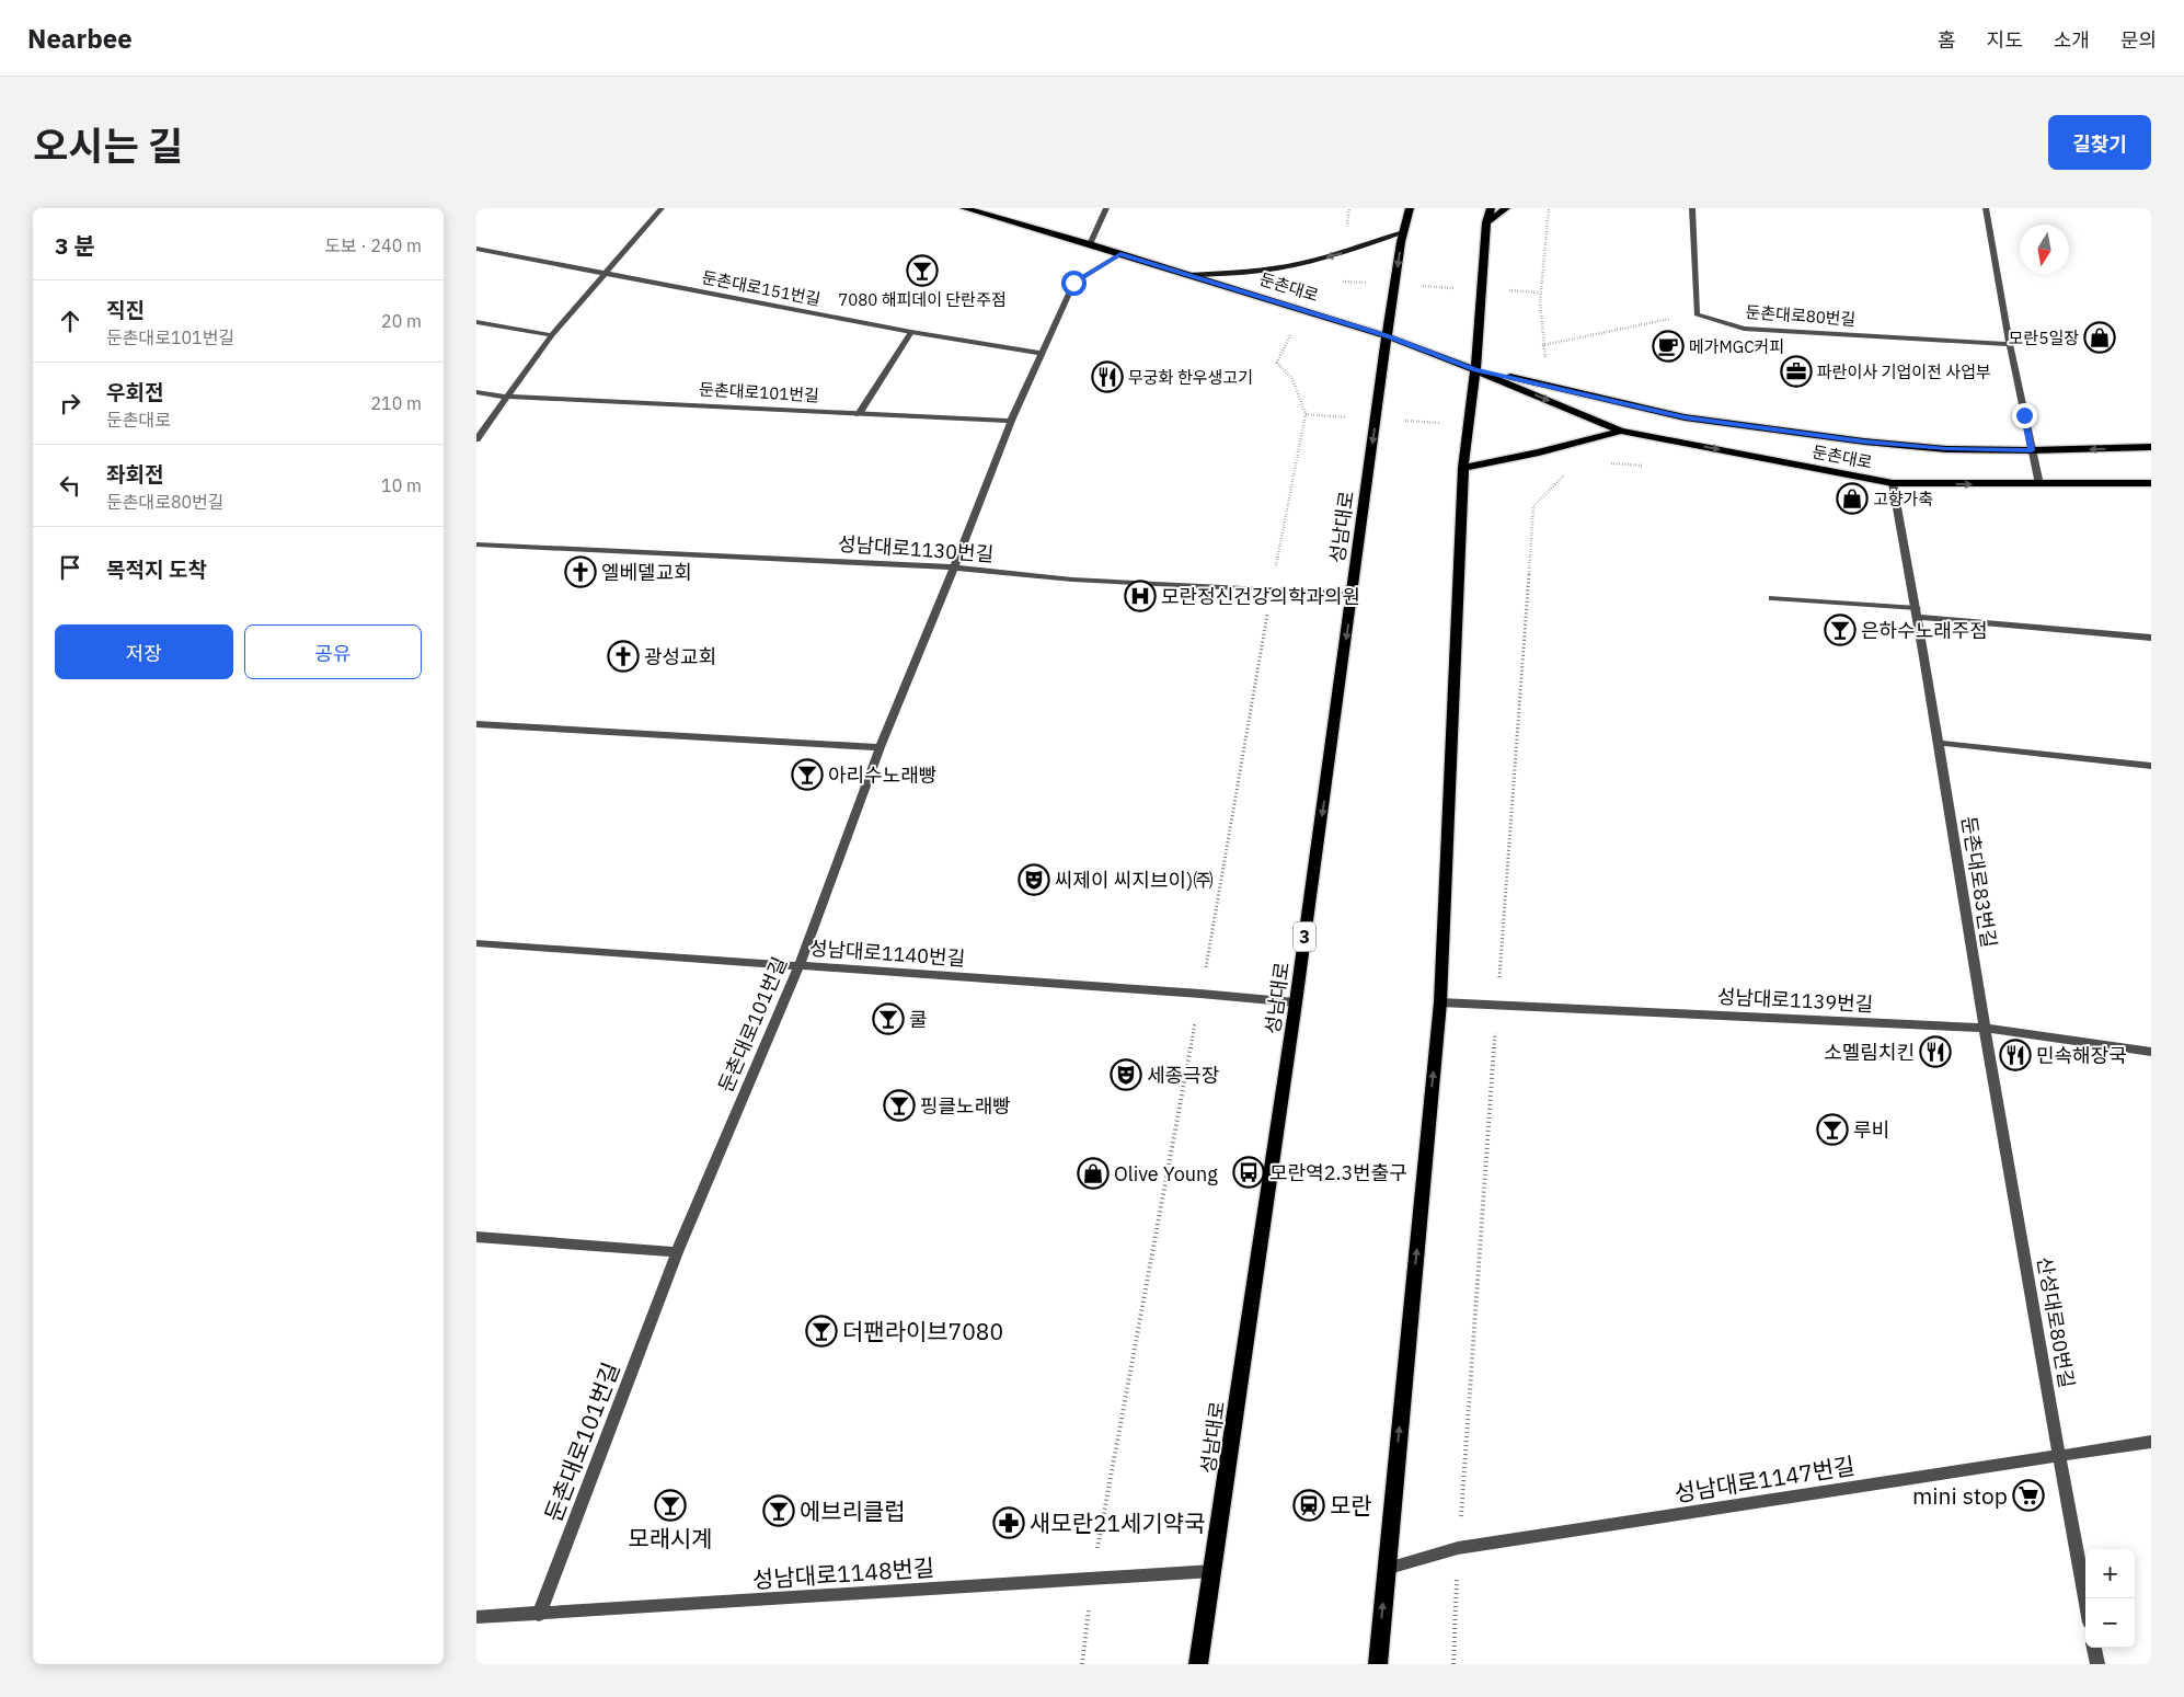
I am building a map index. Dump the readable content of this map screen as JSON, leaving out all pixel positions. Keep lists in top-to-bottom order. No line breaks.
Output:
{"streets":{"main road":["둔촌대로","성남대로","3"],"street":["둔촌대로151번길","둔촌대로80번길","둔촌대로101번길","성남대로1130번길","둔촌대로83번길","성남대로1140번길","성남대로1139번길","산성대로80번길","성남대로1147번길","성남대로1148번길"]},"crossings":[["둔촌대로","둔촌대로101번길"],["둔촌대로","성남대로"],["둔촌대로","둔촌대로83번길"],["둔촌대로151번길","둔촌대로101번길"],["둔촌대로101번길","성남대로1130번길"],["둔촌대로101번길","성남대로1140번길"],["둔촌대로101번길","성남대로1148번길"],["성남대로","성남대로1130번길"],["성남대로","성남대로1140번길"],["성남대로","성남대로1148번길"],["둔촌대로83번길","성남대로1139번길"],["둔촌대로83번길","산성대로80번길"],["성남대로1139번길","산성대로80번길"],["산성대로80번길","성남대로1147번길"]],"places":{"bar":["7080 해피데이 단란주점","은하수노래주점","아리수노래빵","쿨","핑클노래빵","루비","더팬라이브7080","모래시계","에브리클럽"],"shop":["모란5일장","고향가축","Olive Young"],"cafe":["메가MGC커피"],"office":["파란이사 기업이전 사업부"],"restaurant":["무궁화 한우생고기","소멜림치킨","민속해장국"],"church":["엘베델교회","광성교회"],"hospital":["모란정신건강의학과의원"],"theatre":["씨제이 씨지브이)㈜","세종극장"],"bus stop":["모란역2.3번출구"],"supermarket":["mini stop"],"station":["모란"],"pharmacy":["새모란21세기약국"]},"north":"bottom","page":{"header":"Nearbee","nav":["홈","지도","소개","문의"],"title":"오시는 길","buttons":["길찾기",["저장","공유"]],"heading":["3 분","도보 · 240 m"],"list":[["직진","둔촌대로101번길","20 m"],["우회전","둔촌대로","210 m"],["좌회전","둔촌대로80번길","10 m"],"목적지 도착"],"map_buttons":["+","−"]}}
